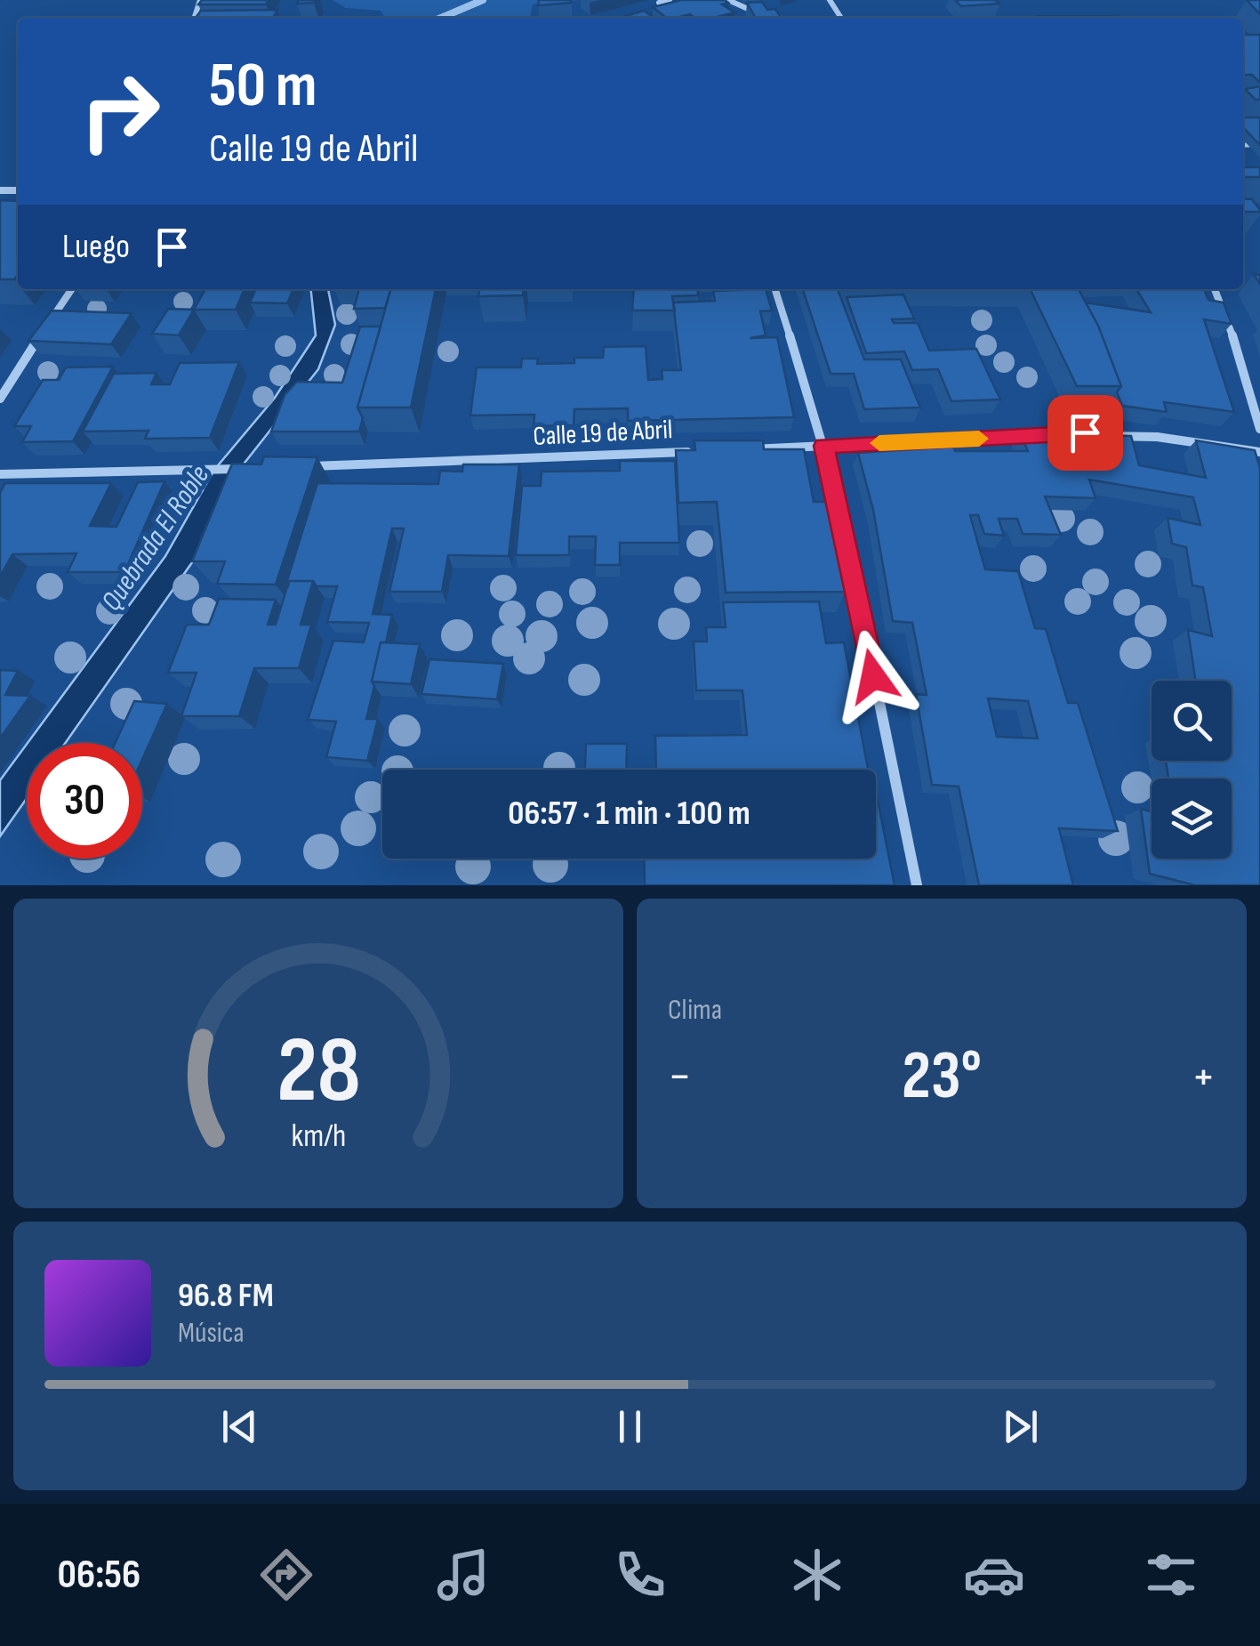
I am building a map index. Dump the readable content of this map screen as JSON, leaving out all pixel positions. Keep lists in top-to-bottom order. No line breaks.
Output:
{"streets":{"street":["Calle 19 de Abril"]},"water":["Quebrada El Roble"],"page":{"turn":["50 m","Calle 19 de Abril"],"then":"Luego","limit":"30","trip":"06:57 · 1 min · 100 m","tile":"Clima","heat":["−","23°","+"],"song":["96.8 FM","Música"],"tabs":"06:56","gauge":["28","km/h"]}}
